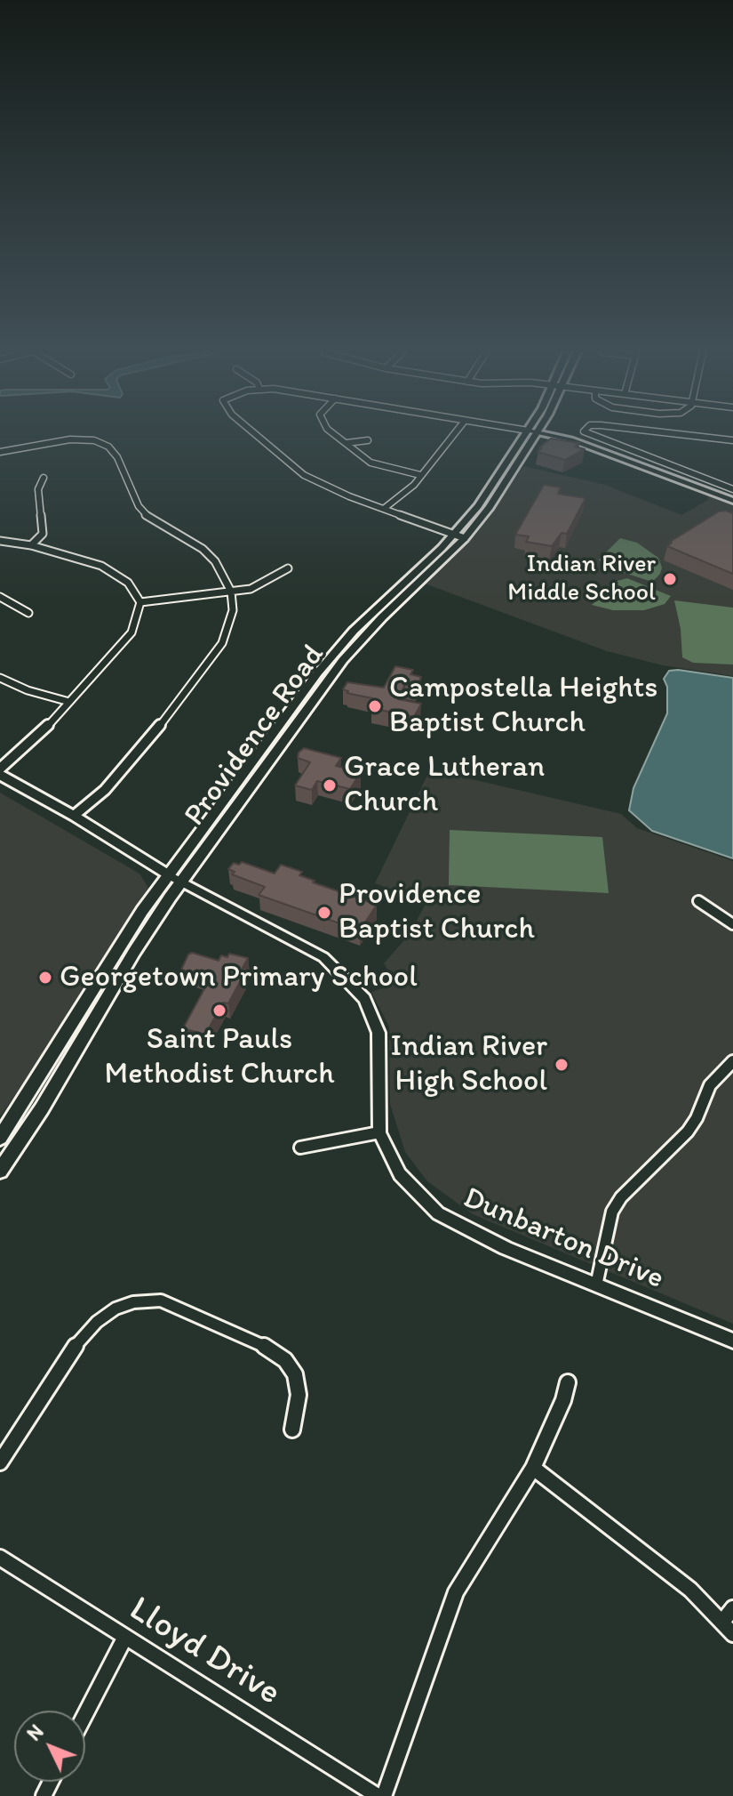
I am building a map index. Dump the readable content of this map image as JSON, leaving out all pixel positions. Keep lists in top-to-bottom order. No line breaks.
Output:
{"streets":{"main road":["Providence Road"],"street":["Dunbarton Drive","Lloyd Drive"]},"crossings":[["Providence Road","Dunbarton Drive"]],"places":["Indian River Middle School","Campostella Heights Baptist Church","Grace Lutheran Church","Providence Baptist Church","Georgetown Primary School","Saint Pauls Methodist Church","Indian River High School"],"north":"top left"}
